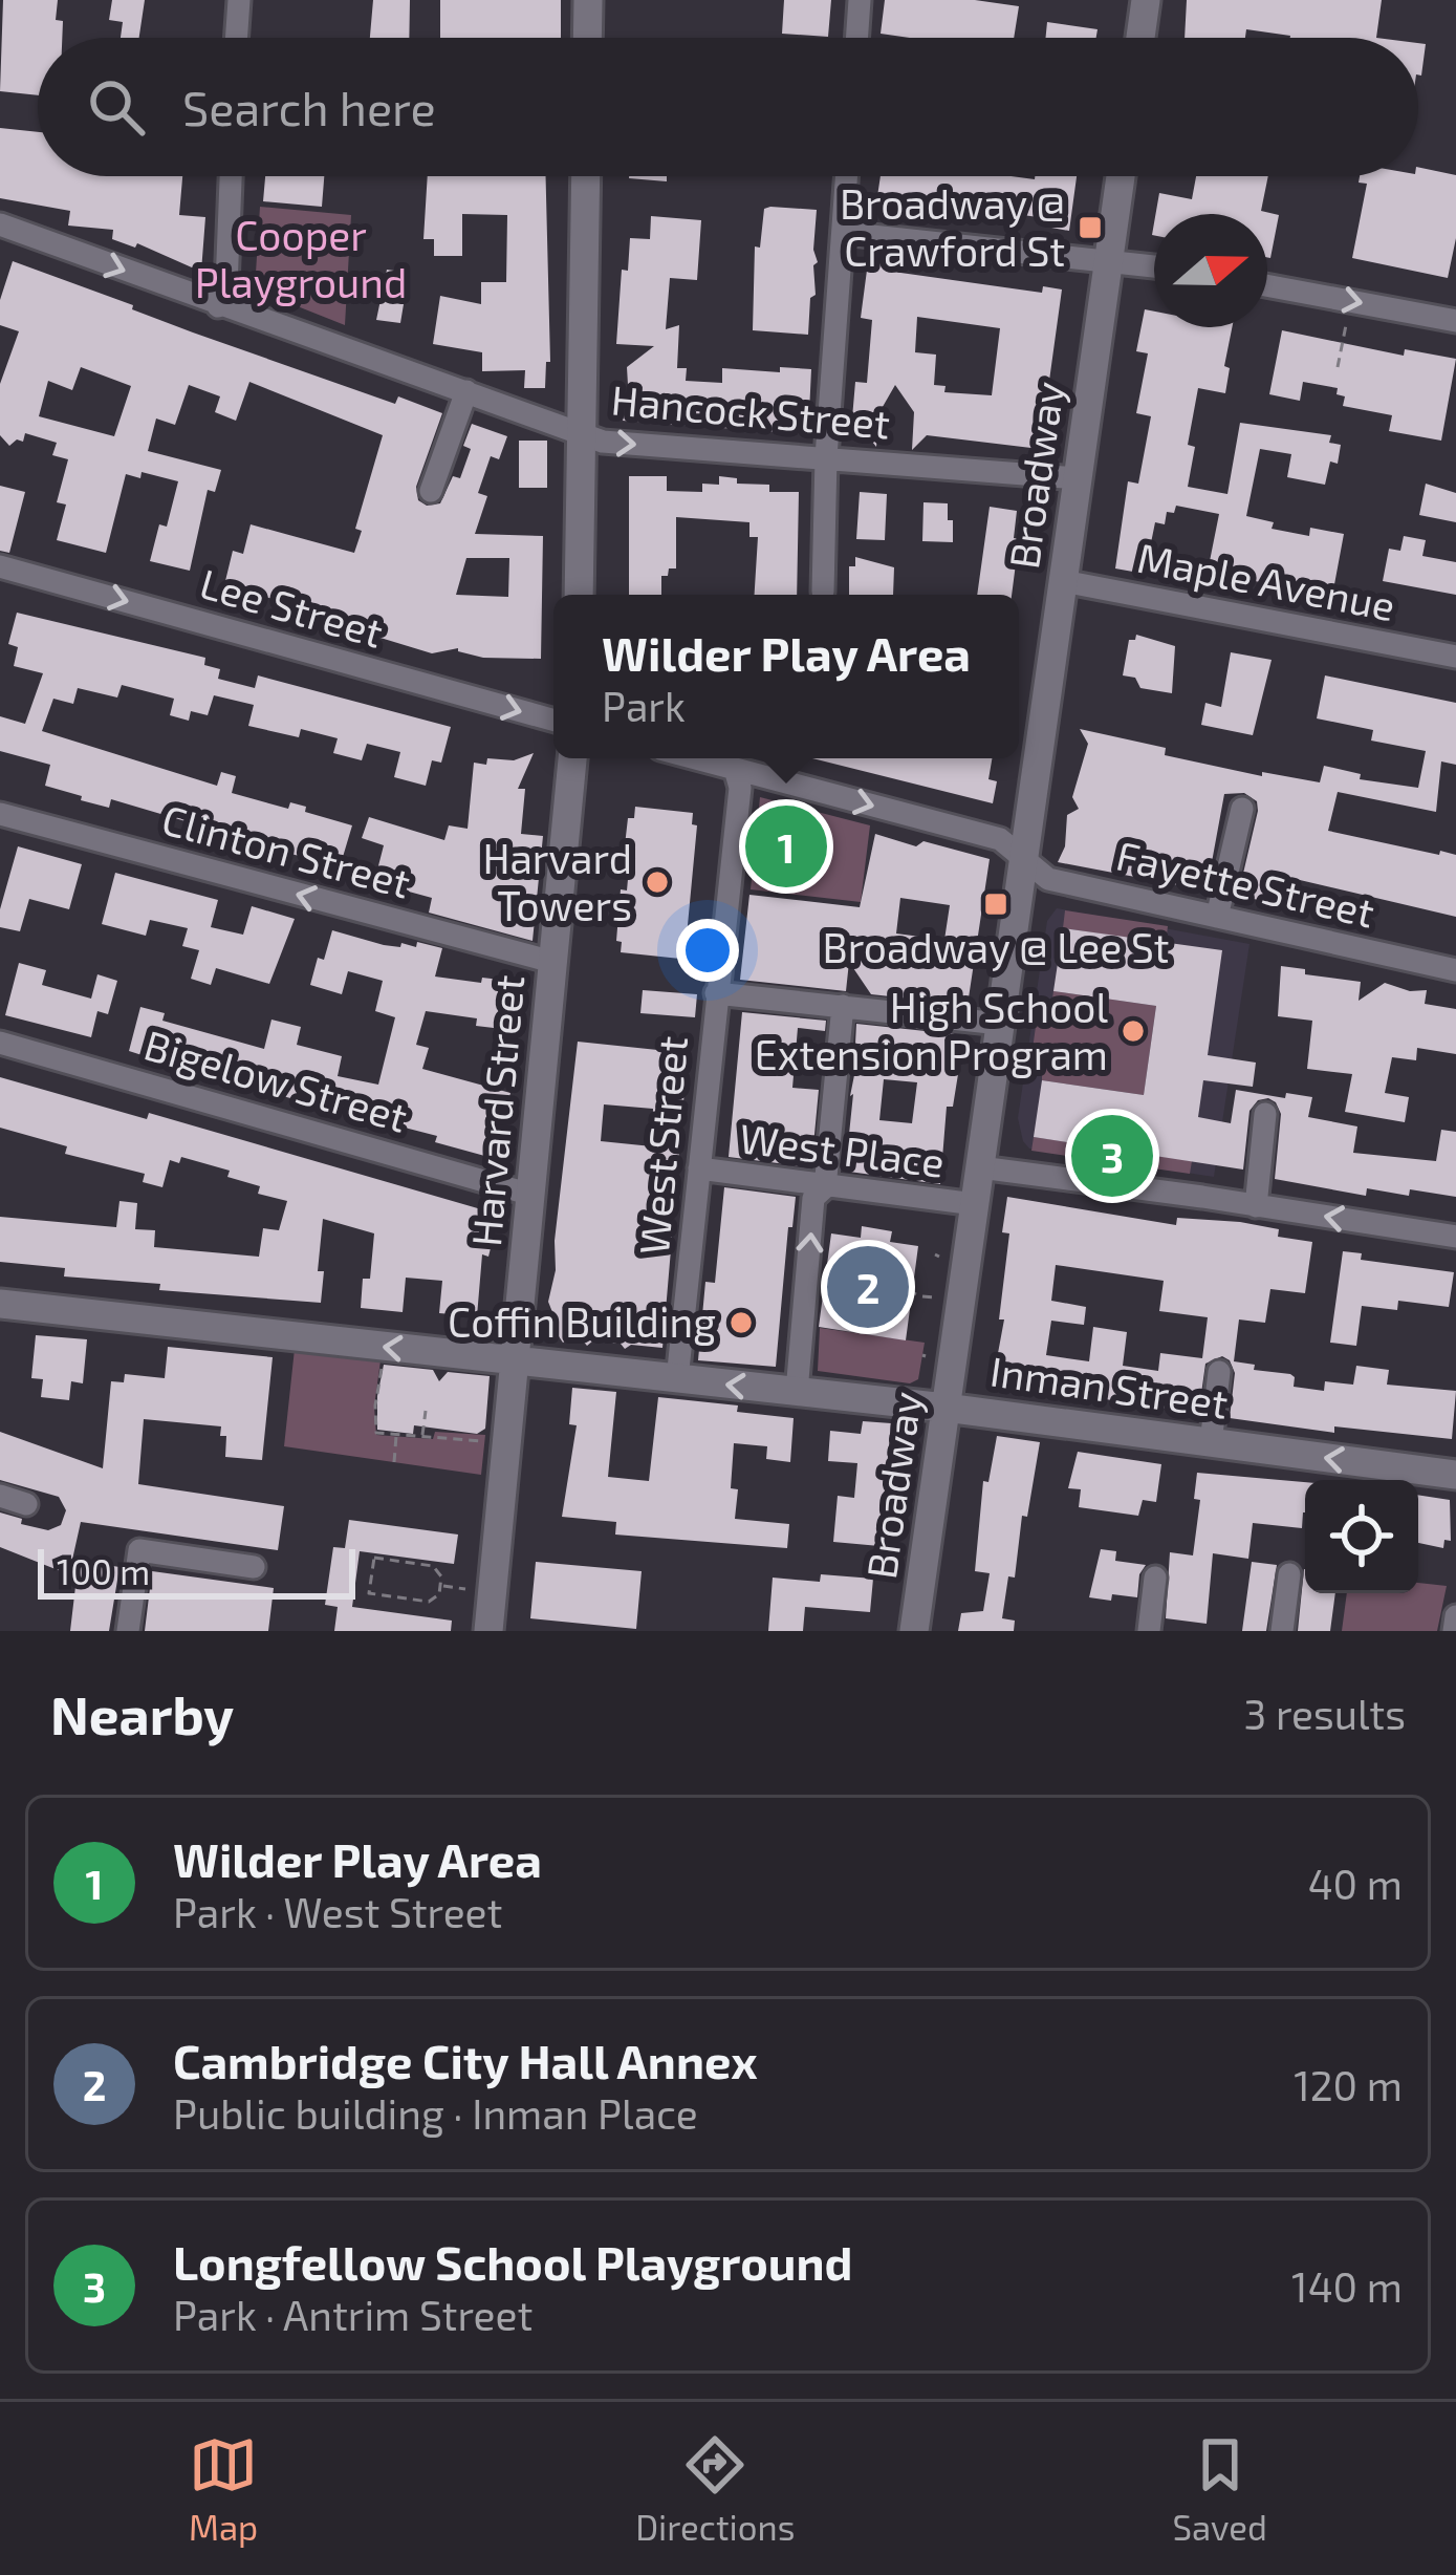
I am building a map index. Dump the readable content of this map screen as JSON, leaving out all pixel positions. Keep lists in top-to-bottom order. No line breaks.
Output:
{"streets":{"main road":["Broadway","Harvard Street","Inman Street"],"street":["Hancock Street","Maple Avenue","Lee Street","Clinton Street","Fayette Street","Bigelow Street","West Street","West Place"]},"crossings":[["Hancock Street","Broadway"],["Broadway","Maple Avenue"],["Broadway","Fayette Street"],["Broadway","West Place"],["Broadway","Inman Street"],["Clinton Street","Harvard Street"],["Bigelow Street","Harvard Street"],["Harvard Street","Inman Street"],["West Street","West Place"],["West Street","Inman Street"]],"one_way":["Hancock Street","Lee Street","Clinton Street","Inman Street"],"parks":["Cooper Playground"],"places":{"transit":["Broadway @ Crawford St","Broadway @ Lee St"],"other":["Harvard Towers","High School Extension Program","Coffin Building"]},"scale_bar":"100 m","north":"right","page":{"search":"Search here","popup":["Wilder Play Area","Park"],"pins":["1","3","2"],"scale":"100 m","heading":["Nearby","3 results"],"list":[{"mark":"1","name":"Wilder Play Area","note":"Park · West Street","value":"40 m"},{"mark":"2","name":"Cambridge City Hall Annex","note":"Public building · Inman Place","value":"120 m"},{"mark":"3","name":"Longfellow School Playground","note":"Park · Antrim Street","value":"140 m"}],"nav":["Map","Directions","Saved"]}}
